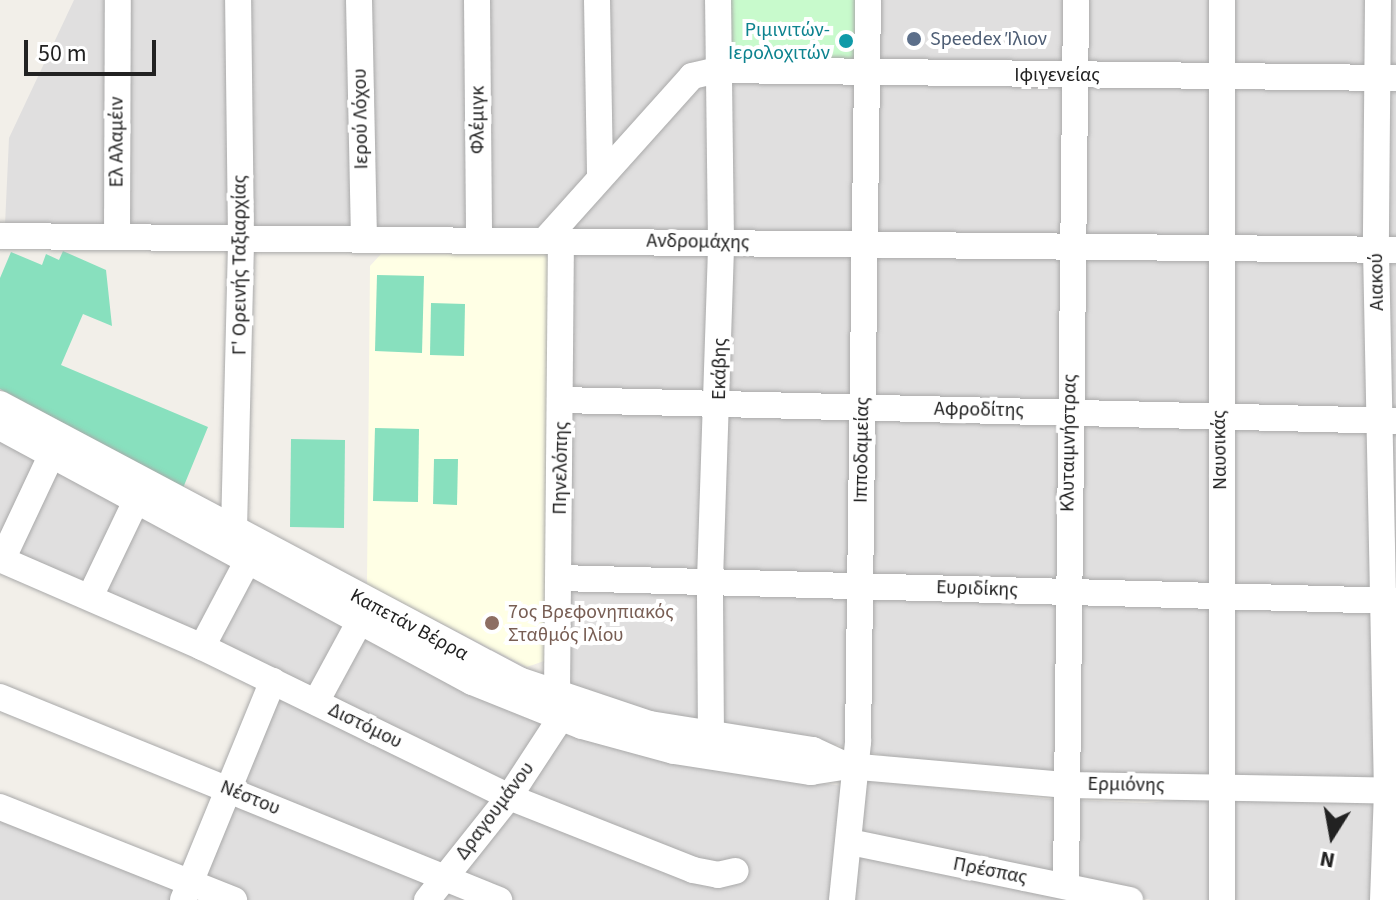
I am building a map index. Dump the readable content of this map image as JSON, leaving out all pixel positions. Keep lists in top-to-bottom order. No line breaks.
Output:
{"streets":{"street":["Ιφιγενείας","Ιερού Λόχου","Φλέμιγκ","Ελ Αλαμέιν","Ανδρομάχης","Γ' Ορεινής Ταξιαρχίας","Αιακού","Εκάβης","Αφροδίτης","Κλυταιμνήστρας","Ιπποδαμείας","Ναυσικάς","Πηνελόπης","Ευριδίκης","Καπετάν Βέρρα","Διστόμου","Ερμιόνης","Νέστου","Δραγουμάνου","Πρέσπας"]},"crossings":[["Ιφιγενείας","Αιακού"],["Ιφιγενείας","Εκάβης"],["Ιφιγενείας","Κλυταιμνήστρας"],["Ιφιγενείας","Ιπποδαμείας"],["Ιφιγενείας","Ναυσικάς"],["Ιερού Λόχου","Ανδρομάχης"],["Φλέμιγκ","Ανδρομάχης"],["Ελ Αλαμέιν","Ανδρομάχης"],["Ανδρομάχης","Γ' Ορεινής Ταξιαρχίας"],["Ανδρομάχης","Αιακού"],["Ανδρομάχης","Εκάβης"],["Ανδρομάχης","Κλυταιμνήστρας"],["Ανδρομάχης","Ιπποδαμείας"],["Ανδρομάχης","Ναυσικάς"],["Ανδρομάχης","Πηνελόπης"],["Γ' Ορεινής Ταξιαρχίας","Καπετάν Βέρρα"],["Αιακού","Αφροδίτης"],["Αιακού","Ευριδίκης"],["Αιακού","Ερμιόνης"],["Εκάβης","Αφροδίτης"],["Εκάβης","Ευριδίκης"],["Εκάβης","Καπετάν Βέρρα"],["Αφροδίτης","Κλυταιμνήστρας"],["Αφροδίτης","Ιπποδαμείας"],["Αφροδίτης","Ναυσικάς"],["Αφροδίτης","Πηνελόπης"],["Κλυταιμνήστρας","Ευριδίκης"],["Κλυταιμνήστρας","Ερμιόνης"],["Κλυταιμνήστρας","Πρέσπας"],["Ιπποδαμείας","Ευριδίκης"],["Ιπποδαμείας","Καπετάν Βέρρα"],["Ιπποδαμείας","Ερμιόνης"],["Ιπποδαμείας","Πρέσπας"],["Ναυσικάς","Ευριδίκης"],["Ναυσικάς","Ερμιόνης"],["Πηνελόπης","Ευριδίκης"],["Πηνελόπης","Καπετάν Βέρρα"],["Πηνελόπης","Δραγουμάνου"],["Καπετάν Βέρρα","Ερμιόνης"],["Καπετάν Βέρρα","Δραγουμάνου"],["Διστόμου","Δραγουμάνου"],["Νέστου","Δραγουμάνου"]],"places":["Speedex Ίλιον","Ριμινιτών- Ιερολοχιτών","7ος Βρεφονηπιακός Σταθμός Ιλίου"],"scale_bar":"50 m","north":"bottom"}
